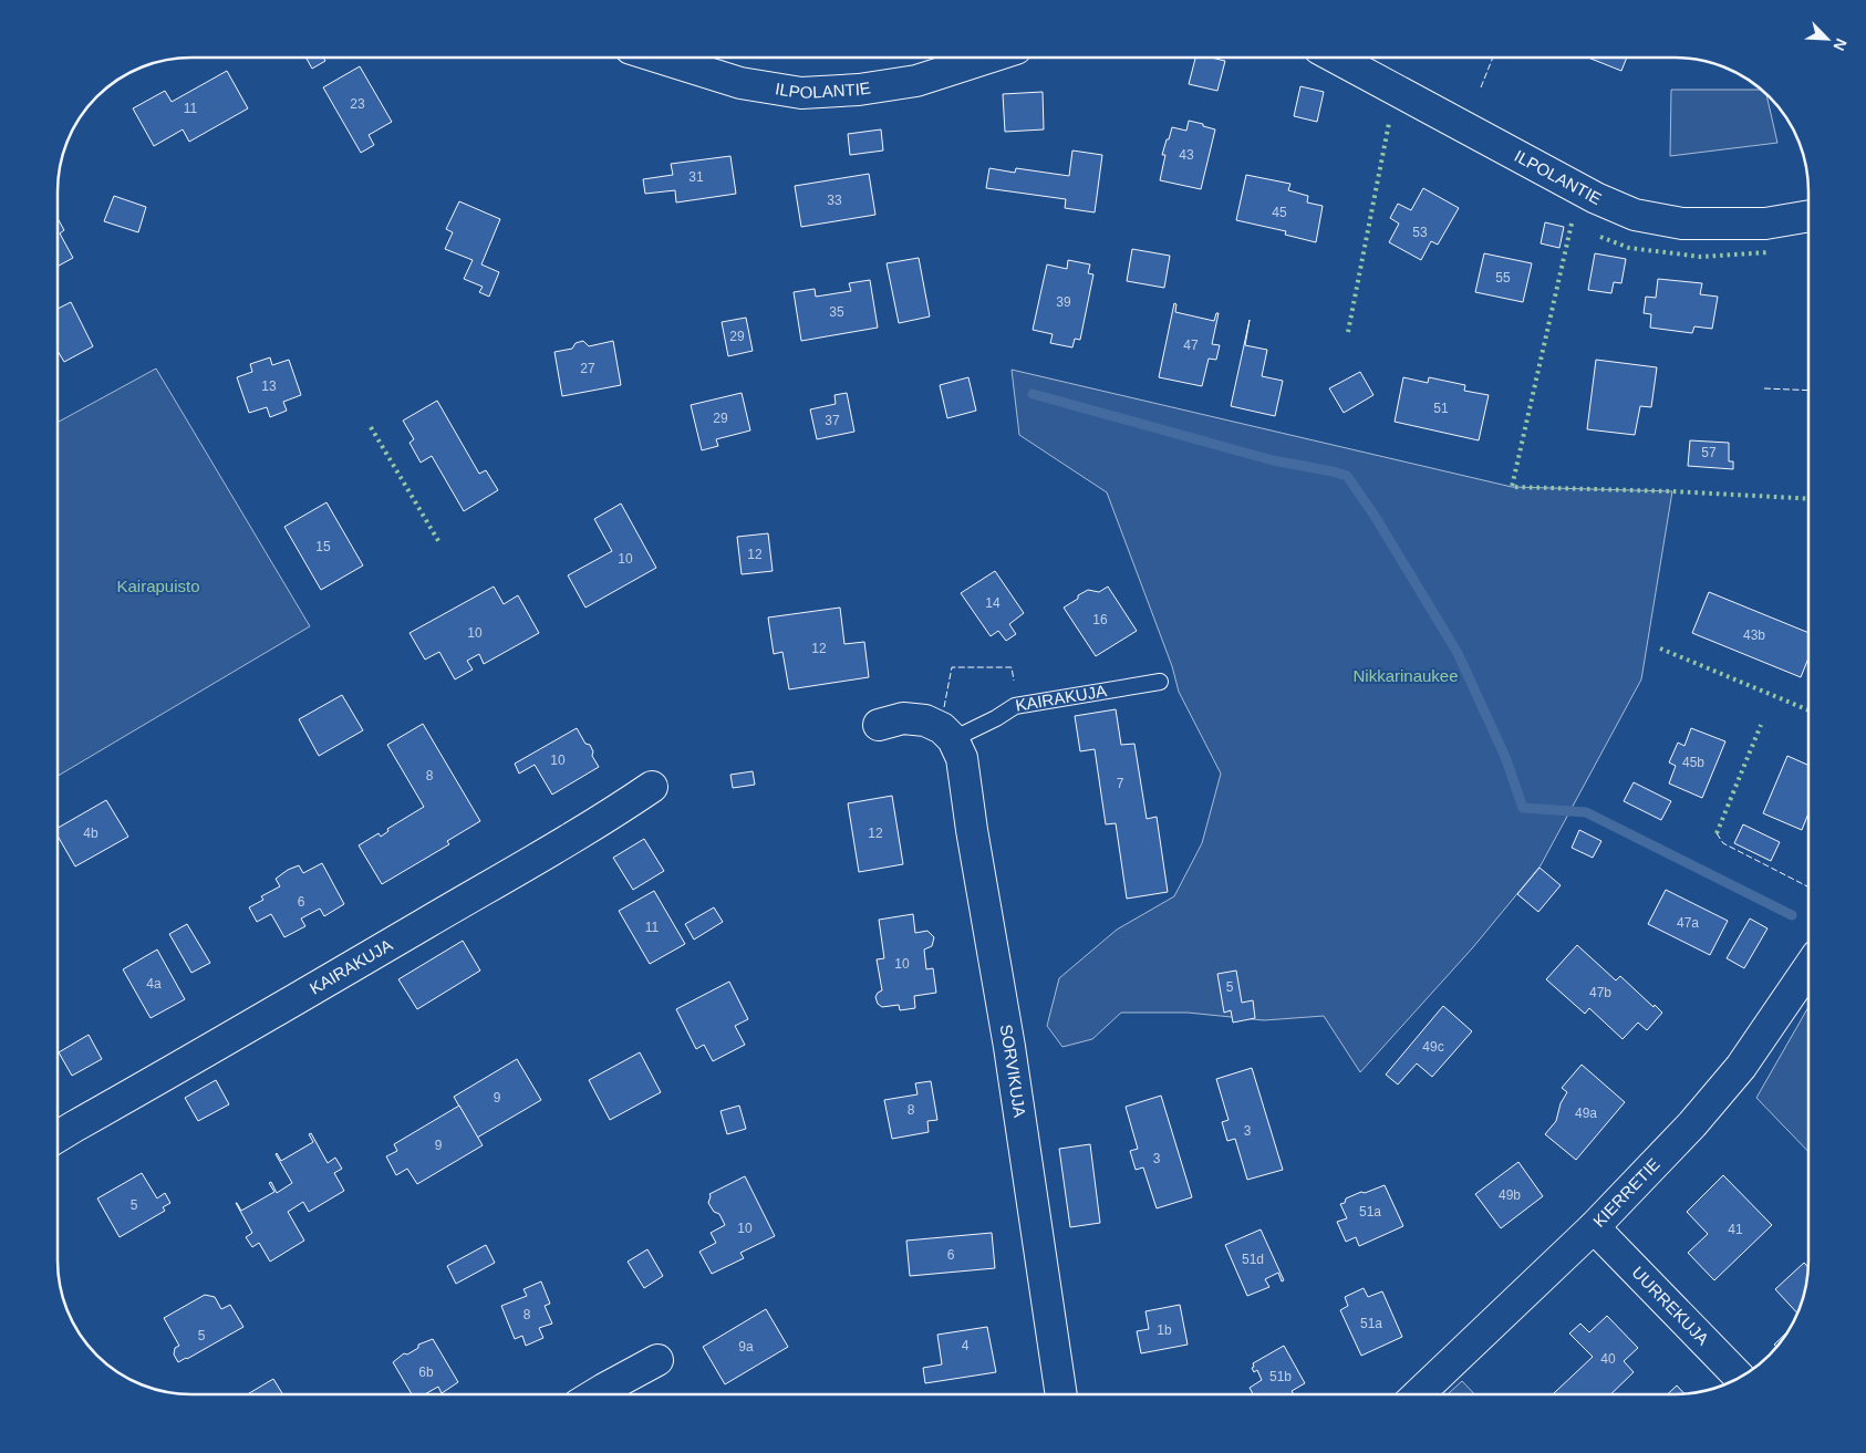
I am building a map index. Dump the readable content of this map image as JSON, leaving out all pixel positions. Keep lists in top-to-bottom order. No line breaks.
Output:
{"streets":{"street":["ILPOLANTIE","KAIRAKUJA","SORVIKUJA","KIERRETIE","UURREKUJA"]},"crossings":[["KAIRAKUJA","SORVIKUJA"],["KIERRETIE","UURREKUJA"]],"parks":["Kairapuisto","Nikkarinaukee"],"house_numbers":["23","11","43","31","33","45","53","55","39","35","29","47","27","13","51","29","37","57","15","12","10","14","16","10","43b","12","10","45b","8","7","4b","12","6","47a","11","10","4a","5","47b","49c","9","8","49a","3","9","3","49b","5","51a","10","41","6","51d","8","51a","1b","5","4","9a","40","6b","51b"],"north":"bottom right"}
